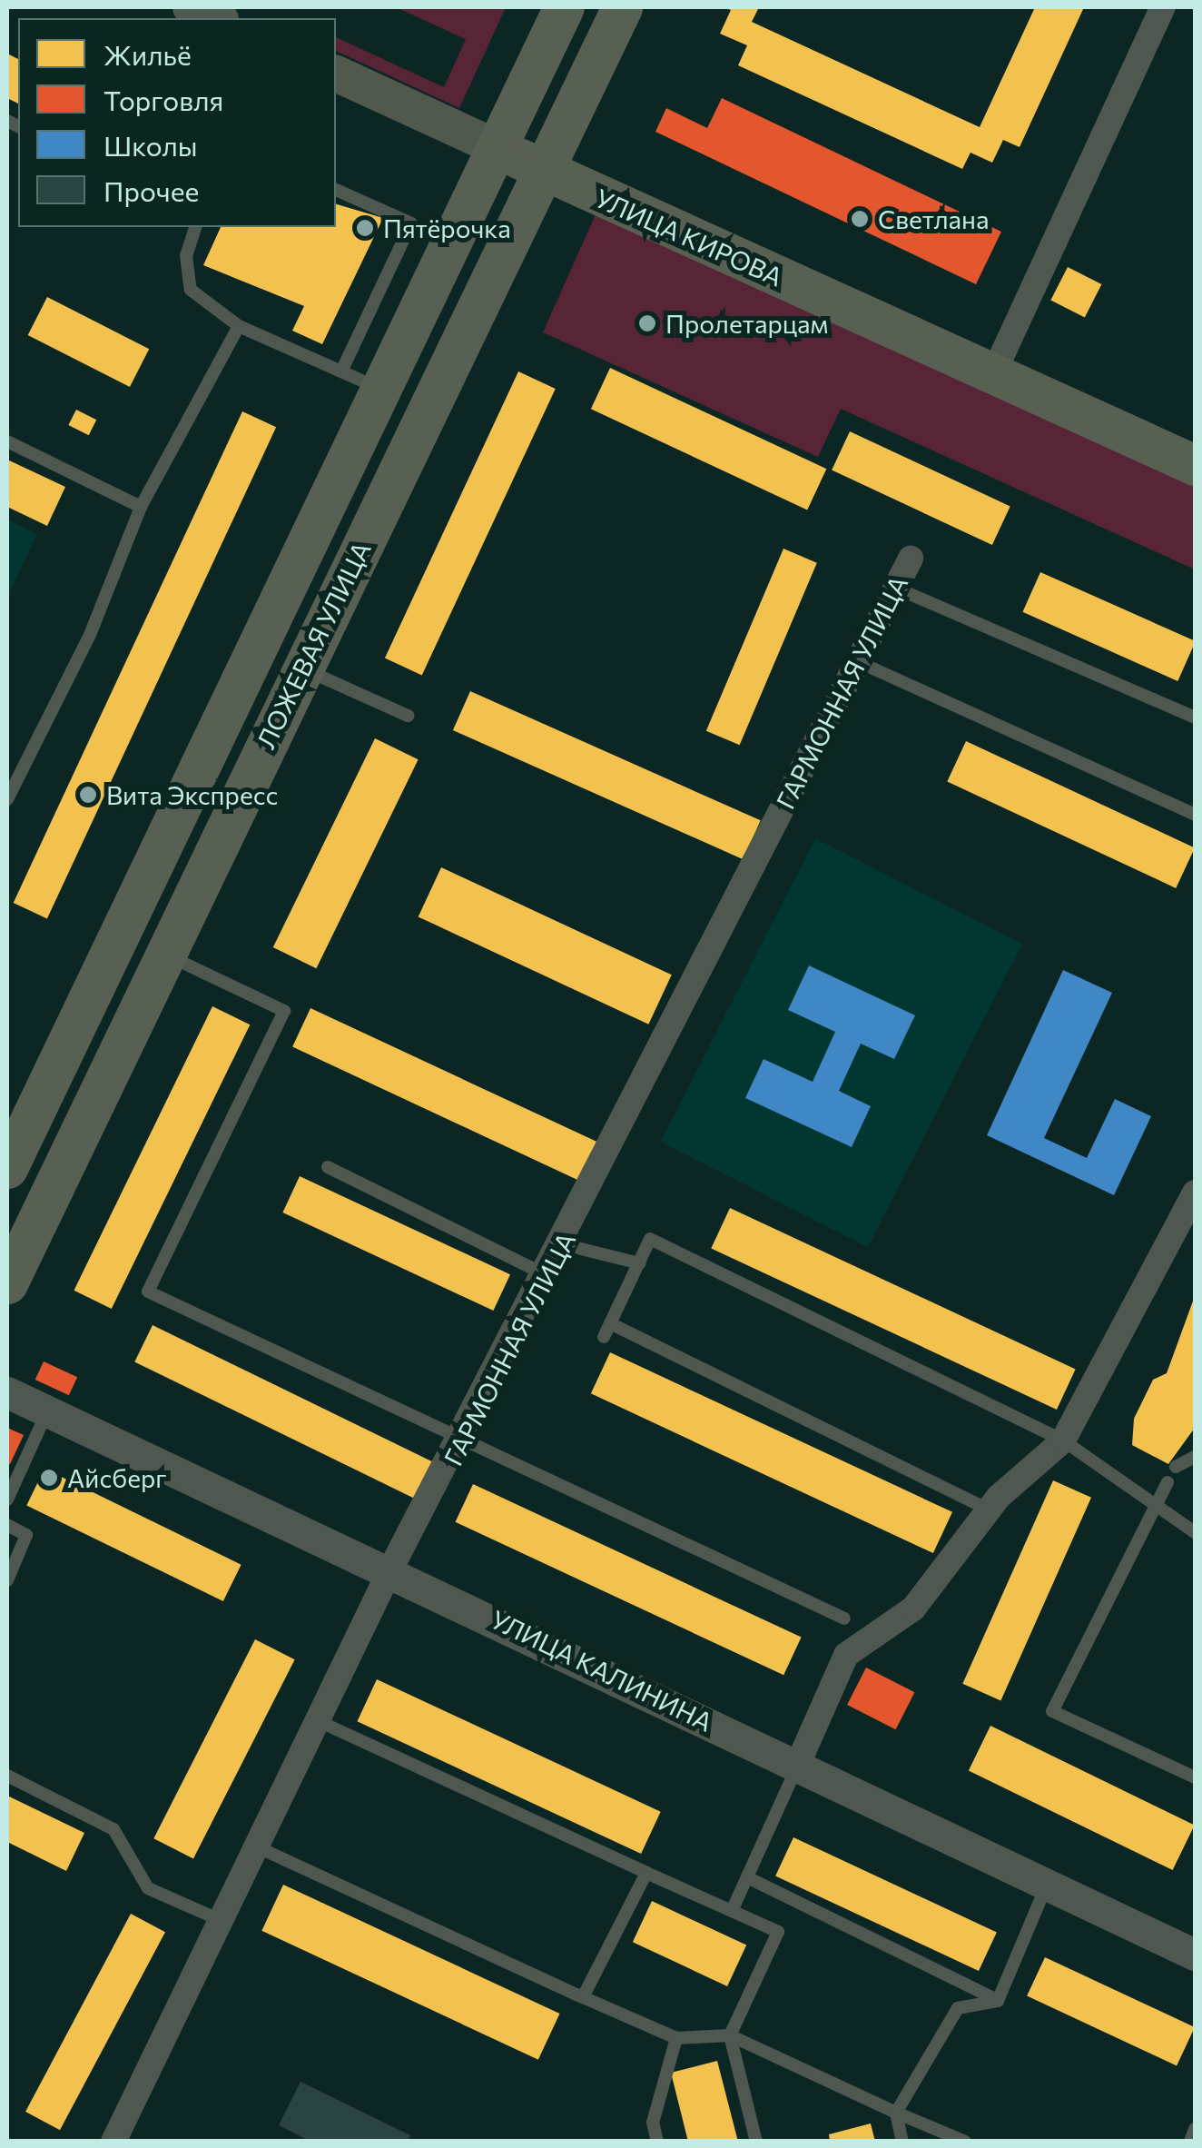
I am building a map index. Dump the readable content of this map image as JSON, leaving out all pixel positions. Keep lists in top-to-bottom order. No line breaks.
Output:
{"streets":{"main road":["УЛИЦА КИРОВА","ЛОЖЕВАЯ УЛИЦА"],"street":["ГАРМОННАЯ УЛИЦА","УЛИЦА КАЛИНИНА"]},"crossings":[["УЛИЦА КИРОВА","ЛОЖЕВАЯ УЛИЦА"],["ГАРМОННАЯ УЛИЦА","УЛИЦА КАЛИНИНА"]],"places":["Светлана","Пятёрочка","Пролетарцам","Вита Экспресс","Айсберг"],"legend":["Жильё","Торговля","Школы","Прочее"]}
